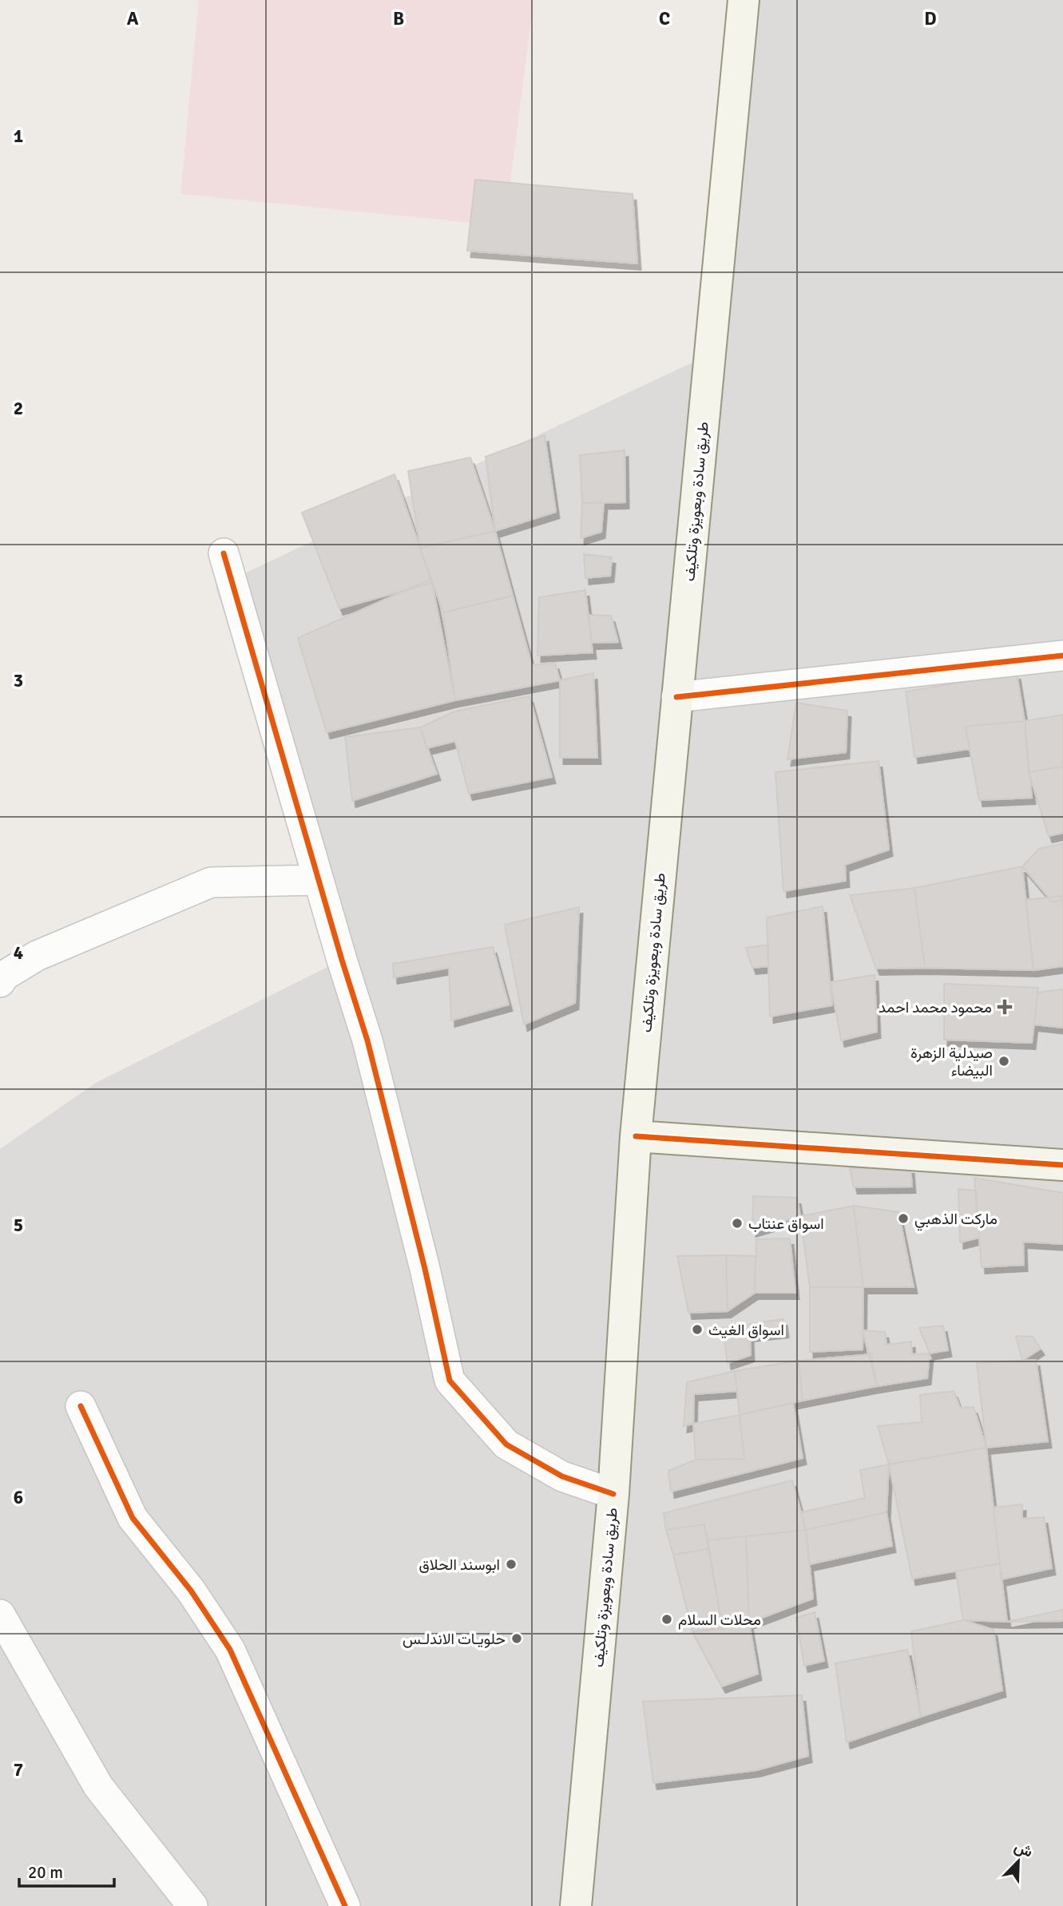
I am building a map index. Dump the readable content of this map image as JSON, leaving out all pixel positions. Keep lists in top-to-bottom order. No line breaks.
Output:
{"streets":{"main road":["طريق سادة وبعويزة وتلكيف"]},"places":{"health":["محمود محمد احمد"],"other":["صيدلية الزهرة البيضاء","ماركت الذهبي","اسواق عنتاب","اسواق الغيث","ابوسند الحلاق","محلات السلام","حلويـات الاندلـس"]},"scale_bar":"20 m","north":"top right","grid":{"columns":["A","B","C","D"],"rows":["1","2","3","4","5","6","7"]}}
